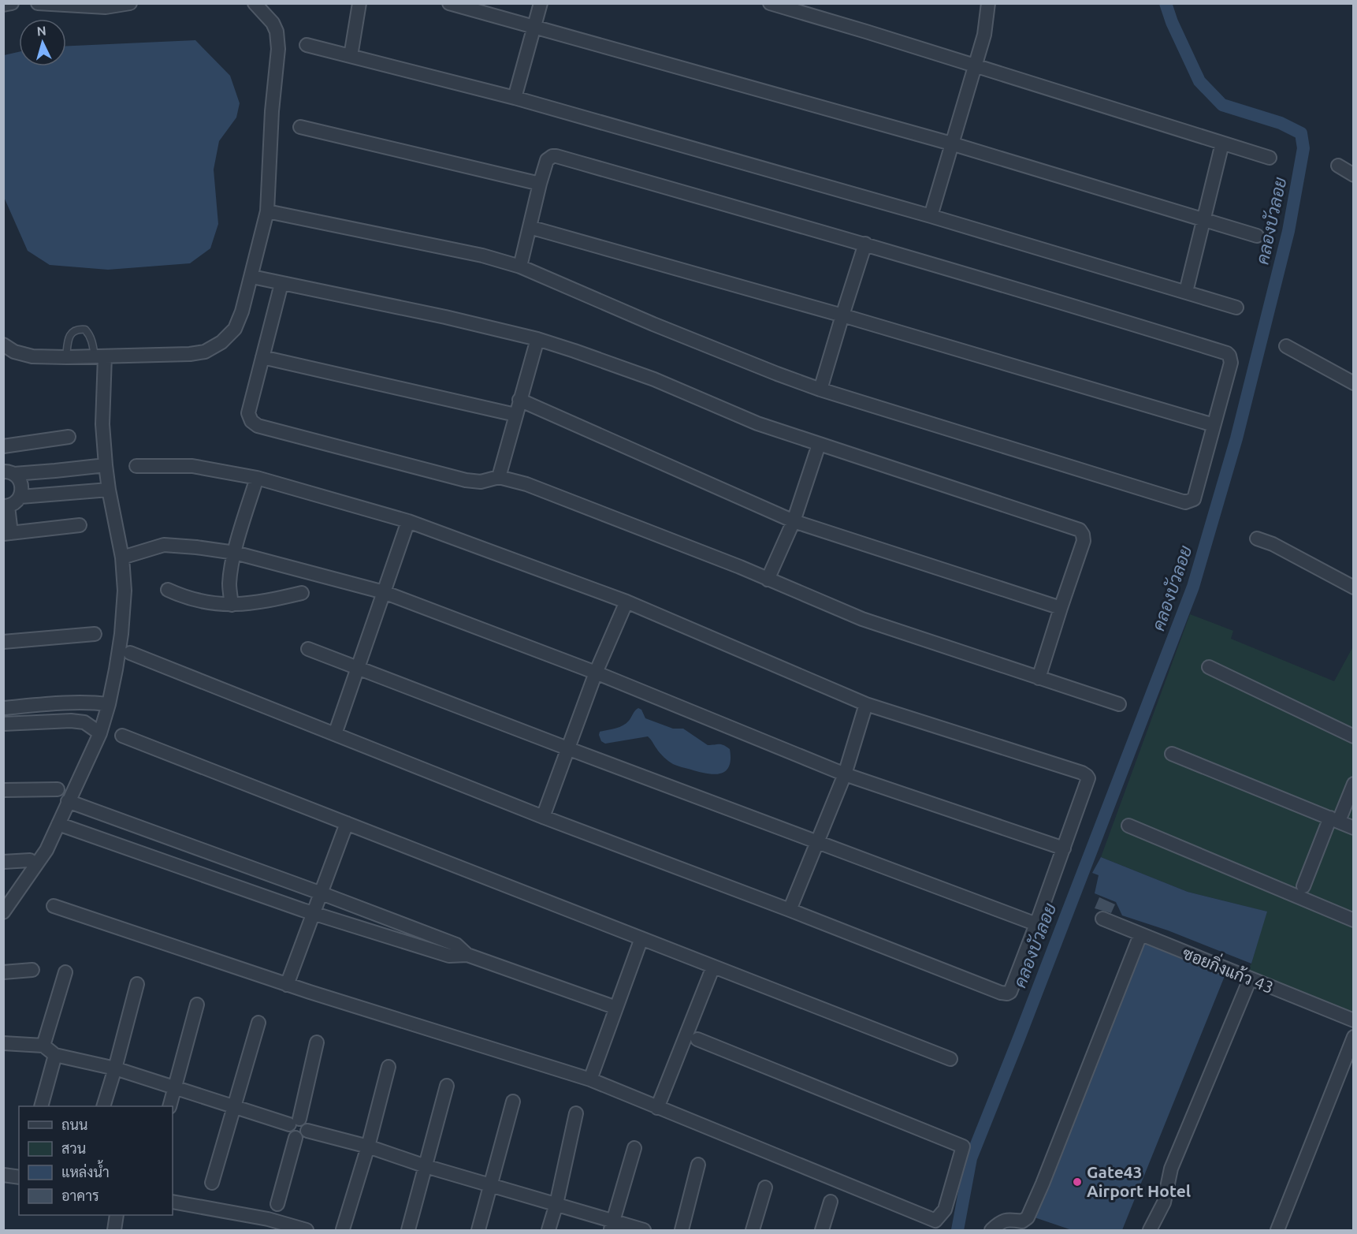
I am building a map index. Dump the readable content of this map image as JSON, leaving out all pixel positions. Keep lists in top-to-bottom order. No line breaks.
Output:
{"streets":{"street":["ซอยกิ่งแก้ว 43"]},"water":["คลองบัวลอย"],"places":["Gate43 Airport Hotel"],"legend":["ถนน","สวน","แหล่งน้ำ","อาคาร"],"north":"top"}
